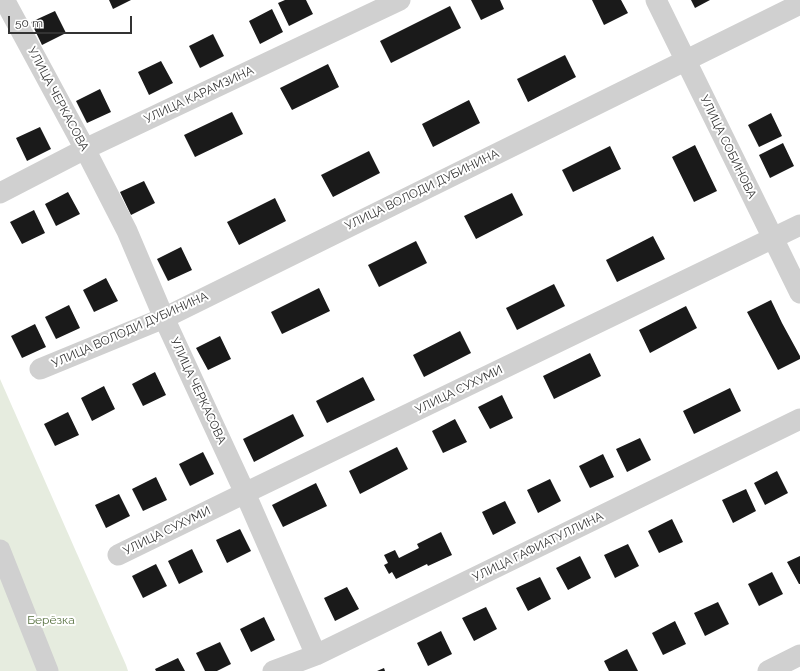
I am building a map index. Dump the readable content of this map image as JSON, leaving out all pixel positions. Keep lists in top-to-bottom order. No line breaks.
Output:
{"streets":{"street":["УЛИЦА КАРАМЗИНА","УЛИЦА ЧЕРКАСОВА","УЛИЦА СОБИНОВА","УЛИЦА ВОЛОДИ ДУБИНИНА","УЛИЦА СУХУМИ","УЛИЦА ГАФИАТУЛЛИНА"]},"crossings":[["УЛИЦА КАРАМЗИНА","УЛИЦА ЧЕРКАСОВА"],["УЛИЦА ЧЕРКАСОВА","УЛИЦА ВОЛОДИ ДУБИНИНА"],["УЛИЦА ЧЕРКАСОВА","УЛИЦА СУХУМИ"],["УЛИЦА ЧЕРКАСОВА","УЛИЦА ГАФИАТУЛЛИНА"],["УЛИЦА СОБИНОВА","УЛИЦА ВОЛОДИ ДУБИНИНА"],["УЛИЦА СОБИНОВА","УЛИЦА СУХУМИ"]],"parks":["Берёзка"],"scale_bar":"50 m"}
